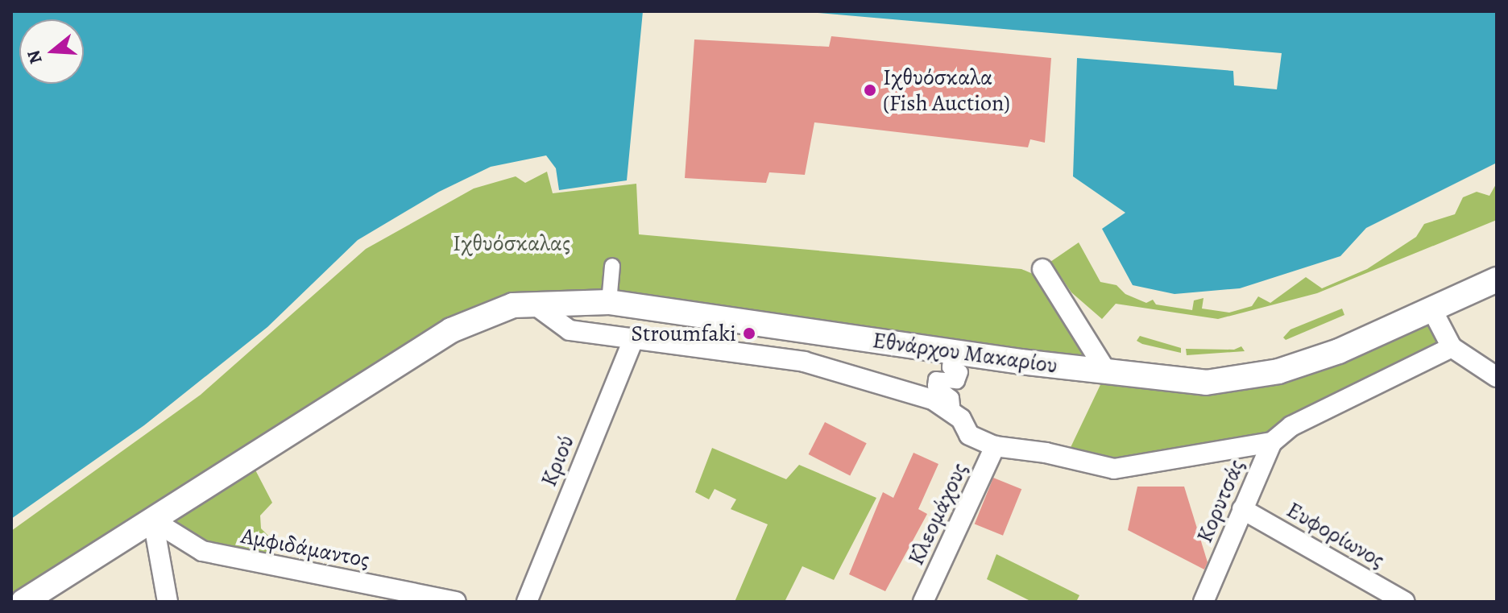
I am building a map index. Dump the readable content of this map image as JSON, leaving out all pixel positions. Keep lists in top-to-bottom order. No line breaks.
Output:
{"streets":{"street":["Εθνάρχου Μακαρίου","Κριού","Κορυτσάς","Κλεομάχους","Ευφορίωνος","Αμφιδάμαντος"]},"crossings":[["Εθνάρχου Μακαρίου","Αμφιδάμαντος"],["Κορυτσάς","Ευφορίωνος"]],"parks":["Ιχθυόσκαλας"],"places":["Ιχθυόσκαλα (Fish Auction)","Stroumfaki"],"north":"left"}
